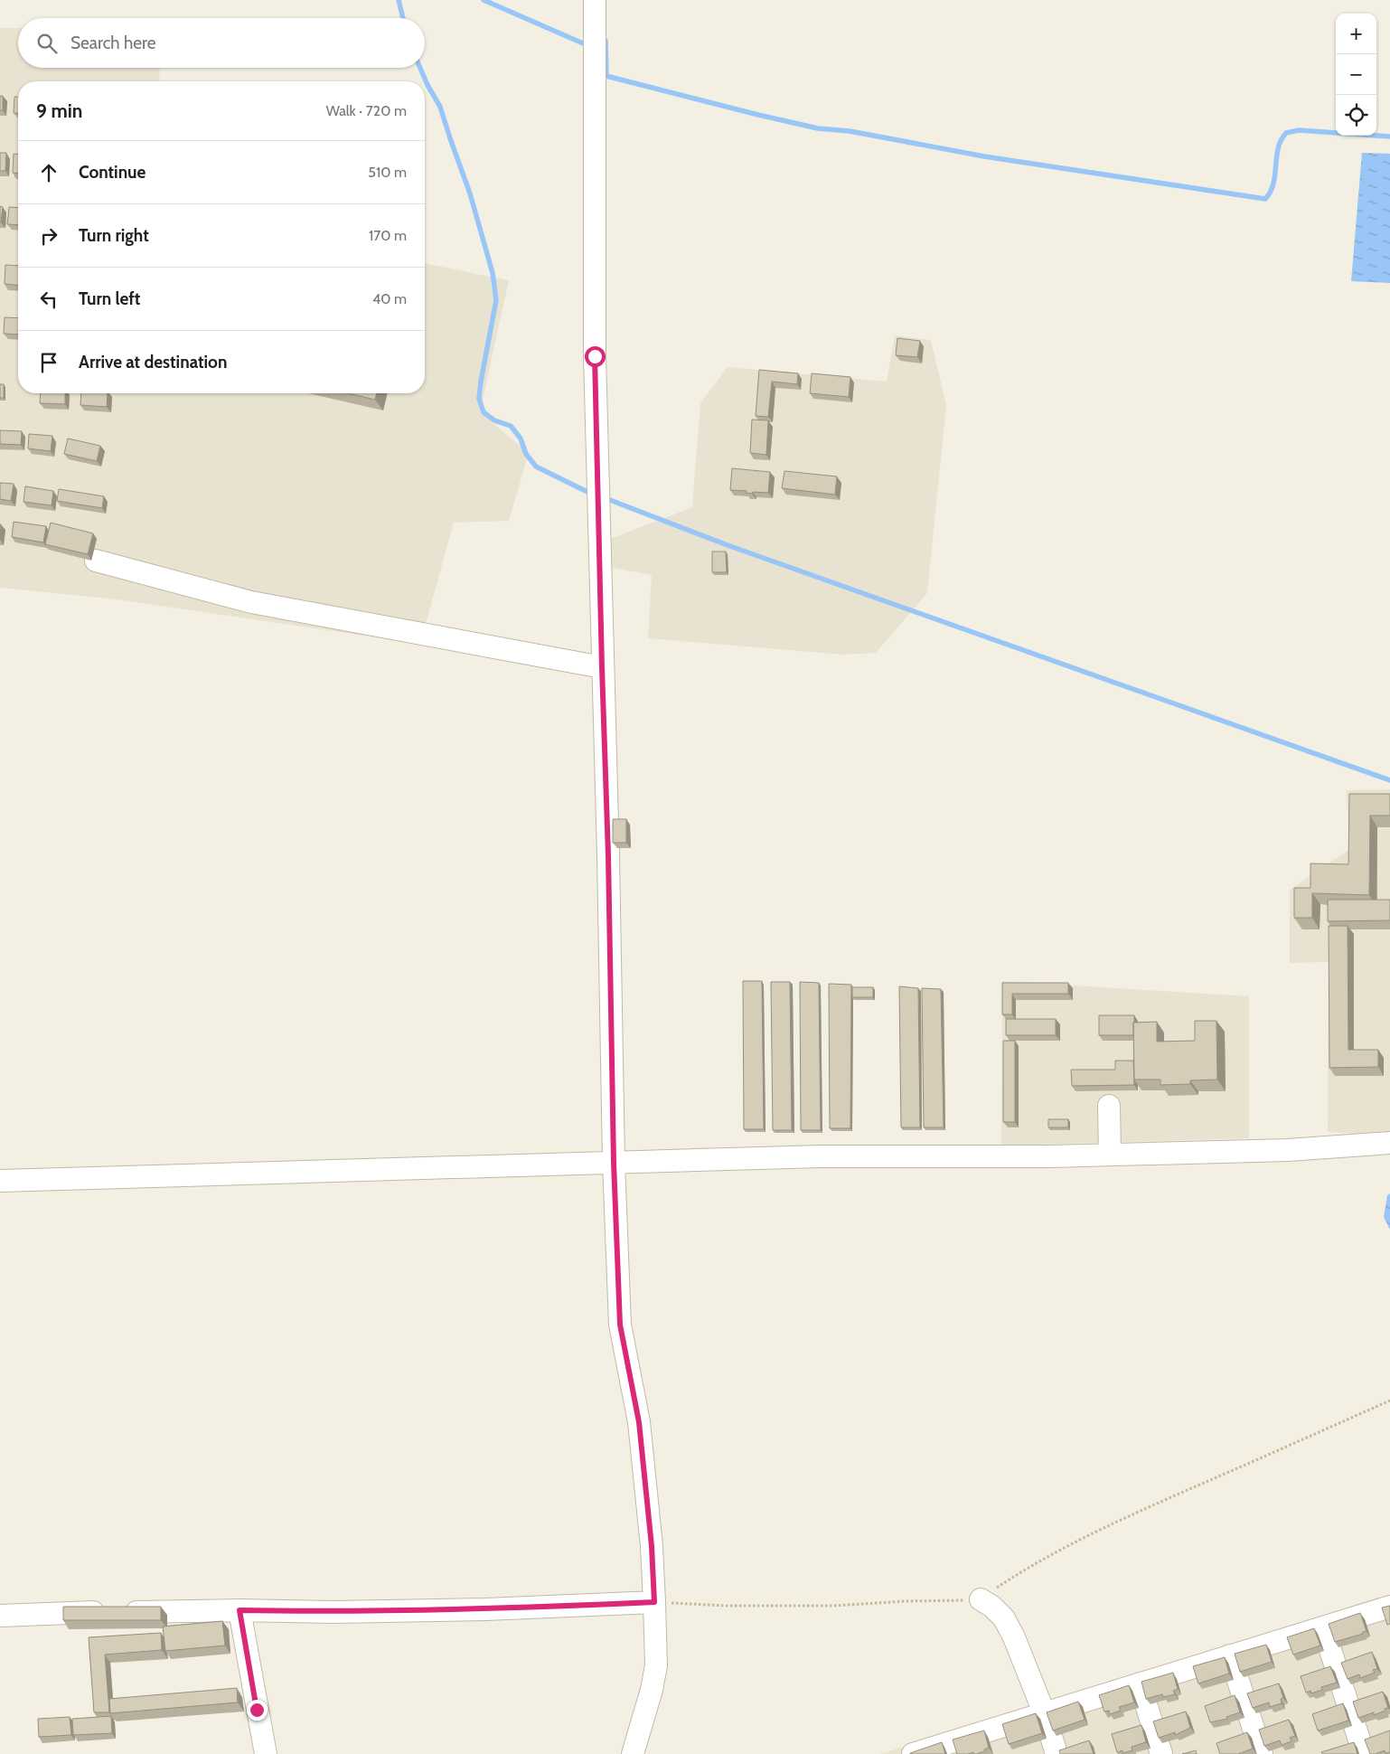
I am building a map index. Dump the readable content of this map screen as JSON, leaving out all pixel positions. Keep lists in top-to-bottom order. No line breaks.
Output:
{"page":{"map_buttons":["+","−"],"search":"Search here","heading":["9 min","Walk · 720 m"],"list":[["Continue","510 m"],["Turn right","170 m"],["Turn left","40 m"],"Arrive at destination"]}}
